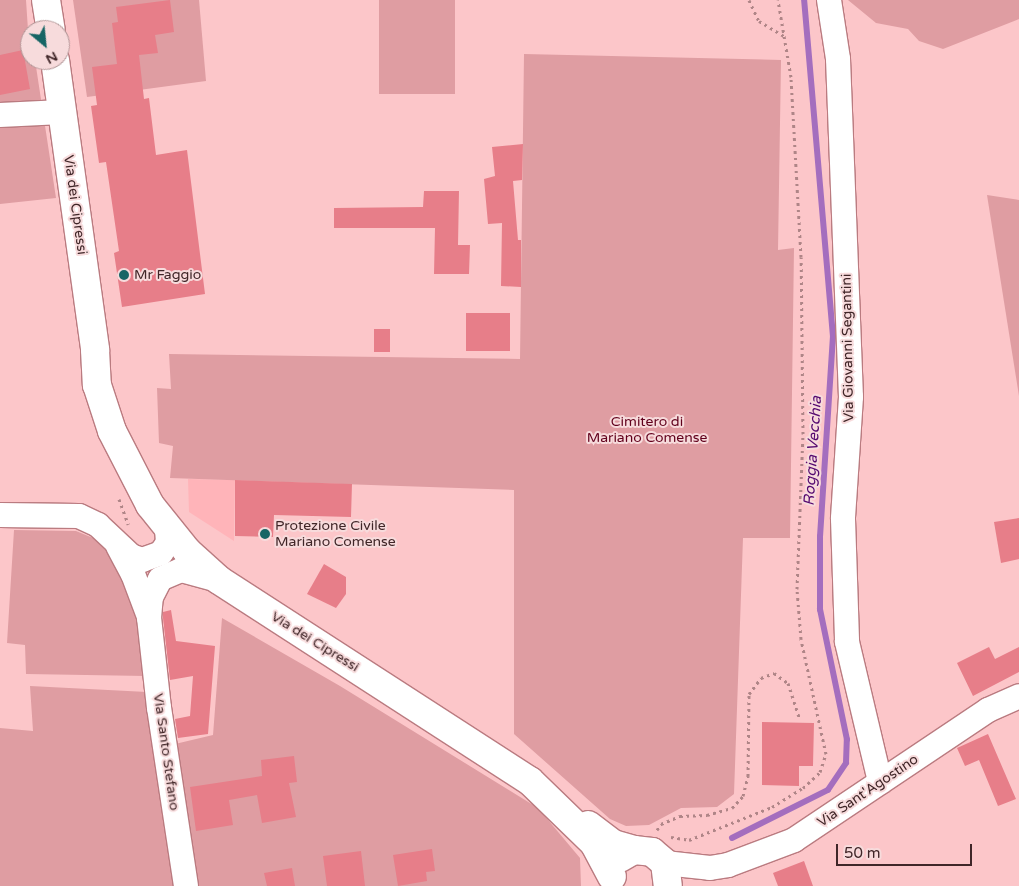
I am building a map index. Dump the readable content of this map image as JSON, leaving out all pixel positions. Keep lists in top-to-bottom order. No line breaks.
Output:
{"streets":{"main road":["Via dei Cipressi"],"street":["Via Giovanni Segantini","Via Santo Stefano","Via Sant'Agostino"]},"crossings":[["Via dei Cipressi","Via Santo Stefano"],["Via dei Cipressi","Via Sant'Agostino"],["Via Giovanni Segantini","Via Sant'Agostino"]],"water":["Roggia Vecchia"],"parks":["Cimitero di Mariano Comense"],"places":["Mr Faggio","Protezione Civile Mariano Comense"],"scale_bar":"50 m","north":"bottom right"}
